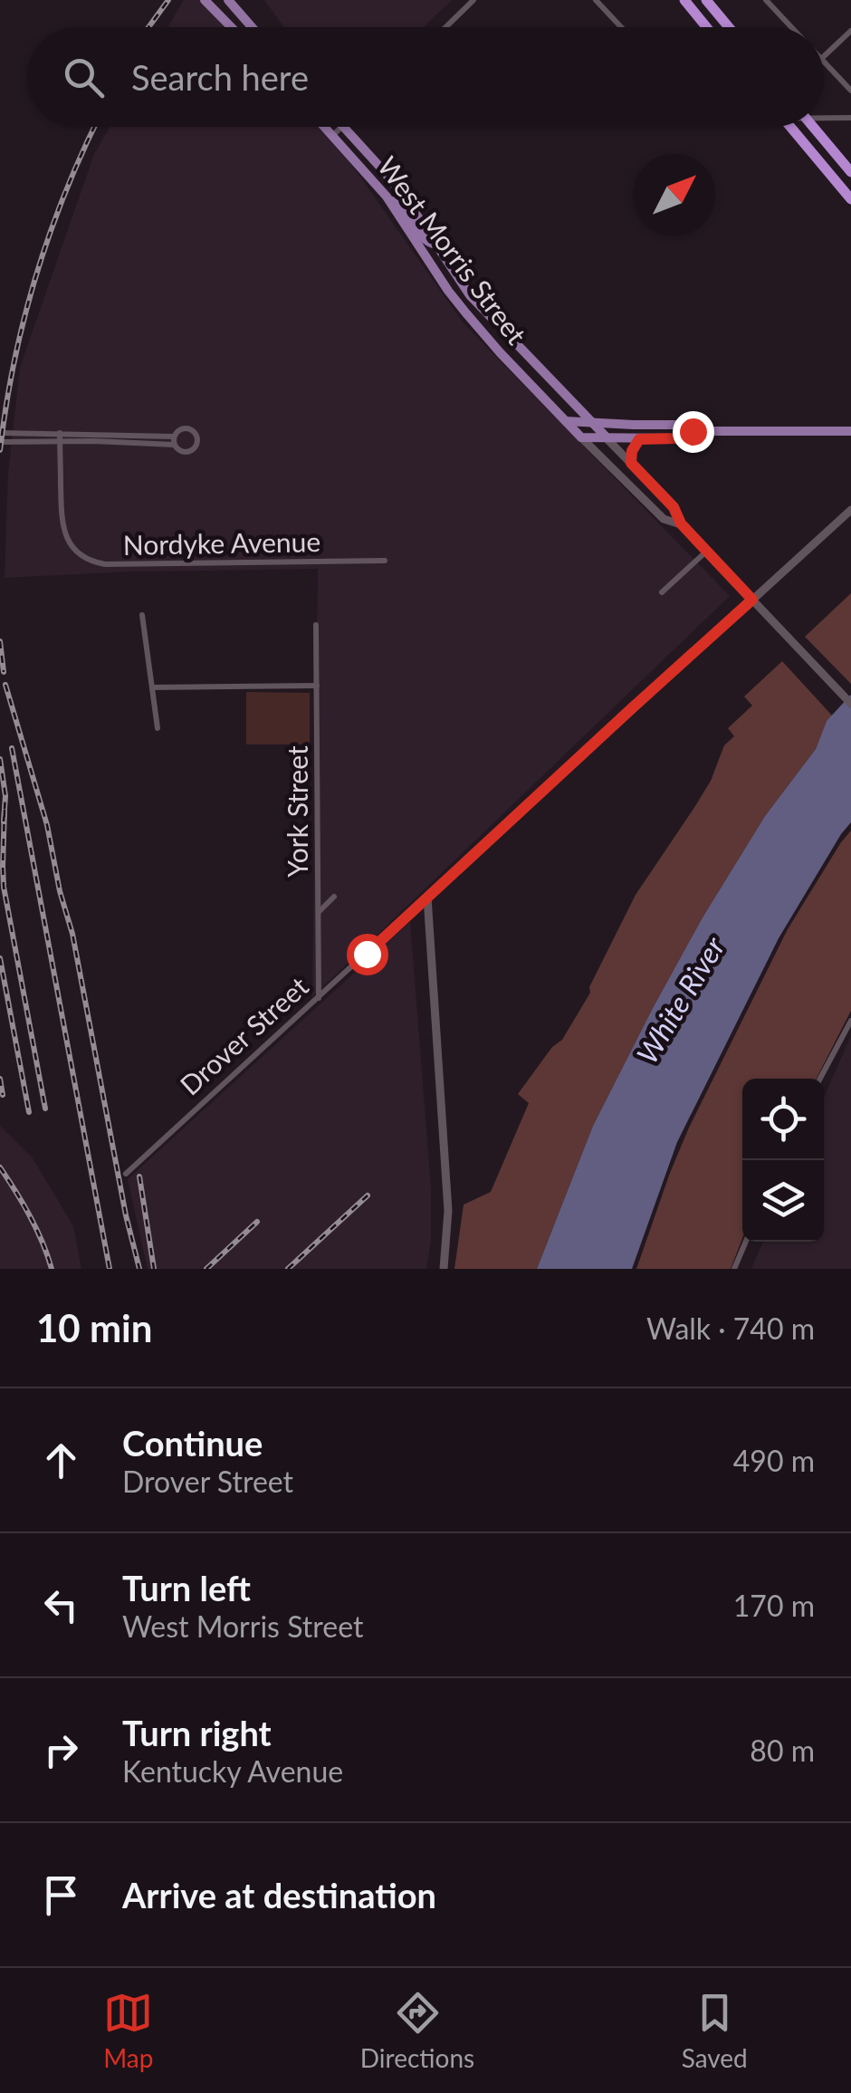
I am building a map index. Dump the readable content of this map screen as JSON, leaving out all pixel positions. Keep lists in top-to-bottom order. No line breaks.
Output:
{"streets":{"main road":["West Morris Street"],"street":["Nordyke Avenue","York Street","Drover Street"]},"crossings":[["West Morris Street","Drover Street"],["York Street","Drover Street"]],"water":["White River"],"north":"top right","page":{"search":"Search here","heading":["10 min","Walk · 740 m"],"list":[["Continue","Drover Street","490 m"],["Turn left","West Morris Street","170 m"],["Turn right","Kentucky Avenue","80 m"],"Arrive at destination"],"nav":["Map","Directions","Saved"]}}
